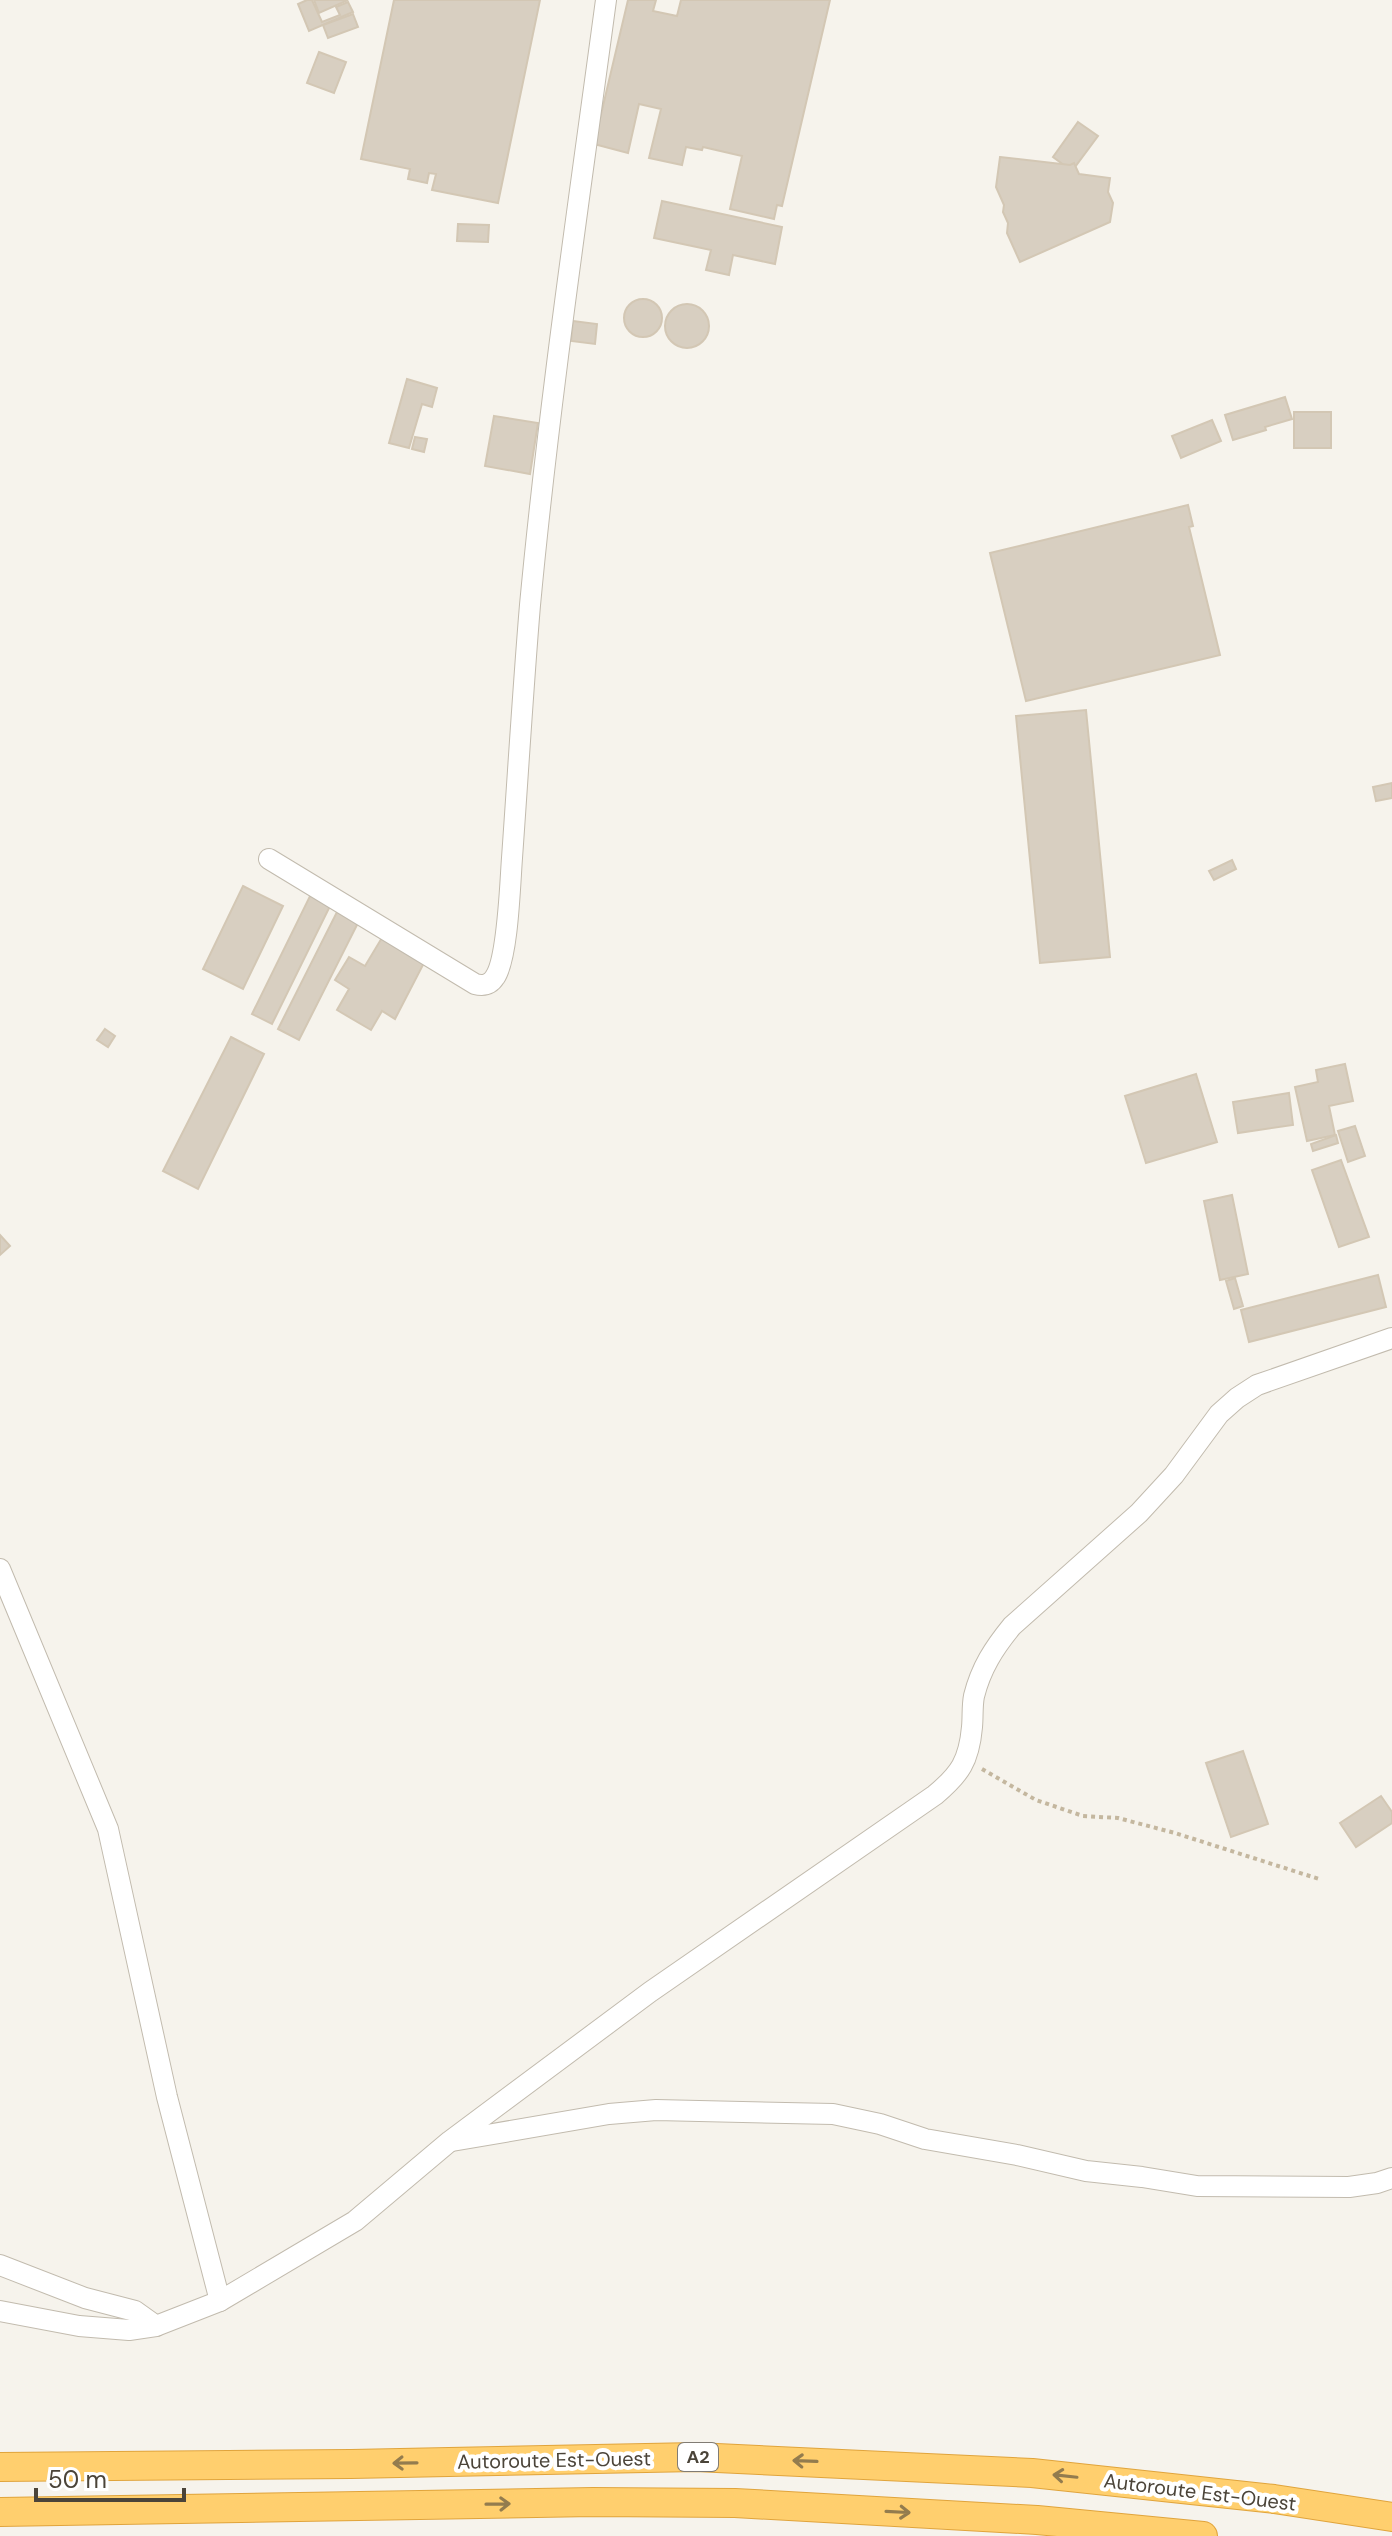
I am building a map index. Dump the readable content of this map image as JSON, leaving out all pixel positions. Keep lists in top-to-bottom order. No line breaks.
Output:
{"streets":{"highway":["A2","Autoroute Est-Ouest"]},"scale_bar":"50 m"}
